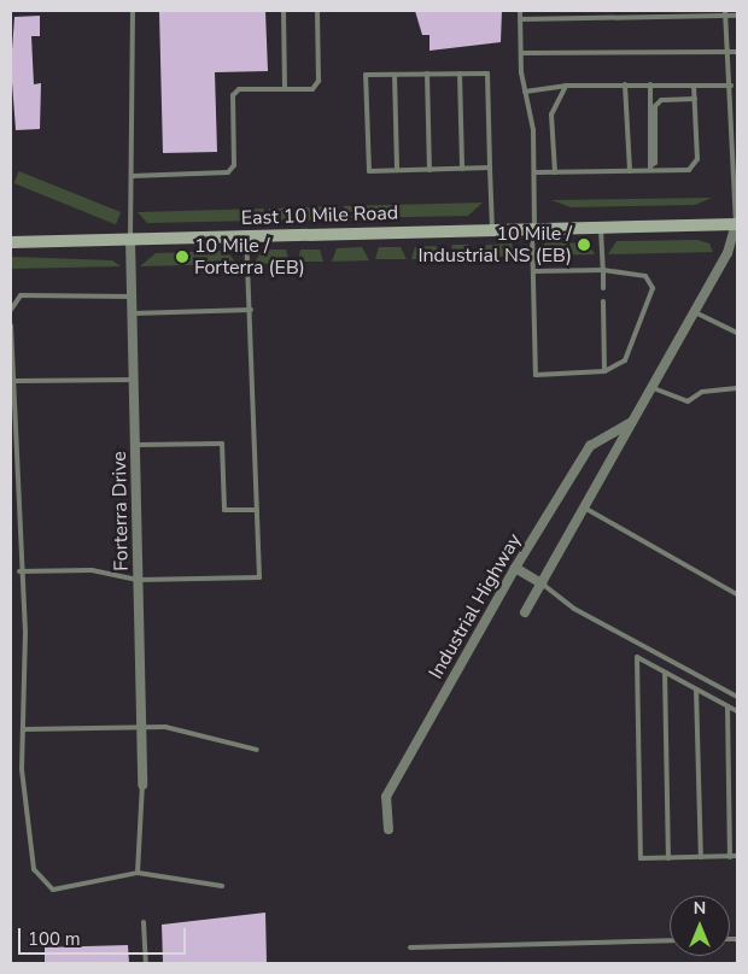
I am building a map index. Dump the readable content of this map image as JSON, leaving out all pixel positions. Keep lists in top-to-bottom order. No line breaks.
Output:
{"streets":{"main road":["East 10 Mile Road"],"street":["Forterra Drive","Industrial Highway"]},"crossings":[["East 10 Mile Road","Forterra Drive"]],"places":["10 Mile / Industrial NS (EB)","10 Mile / Forterra (EB)"],"scale_bar":"100 m","north":"top"}
